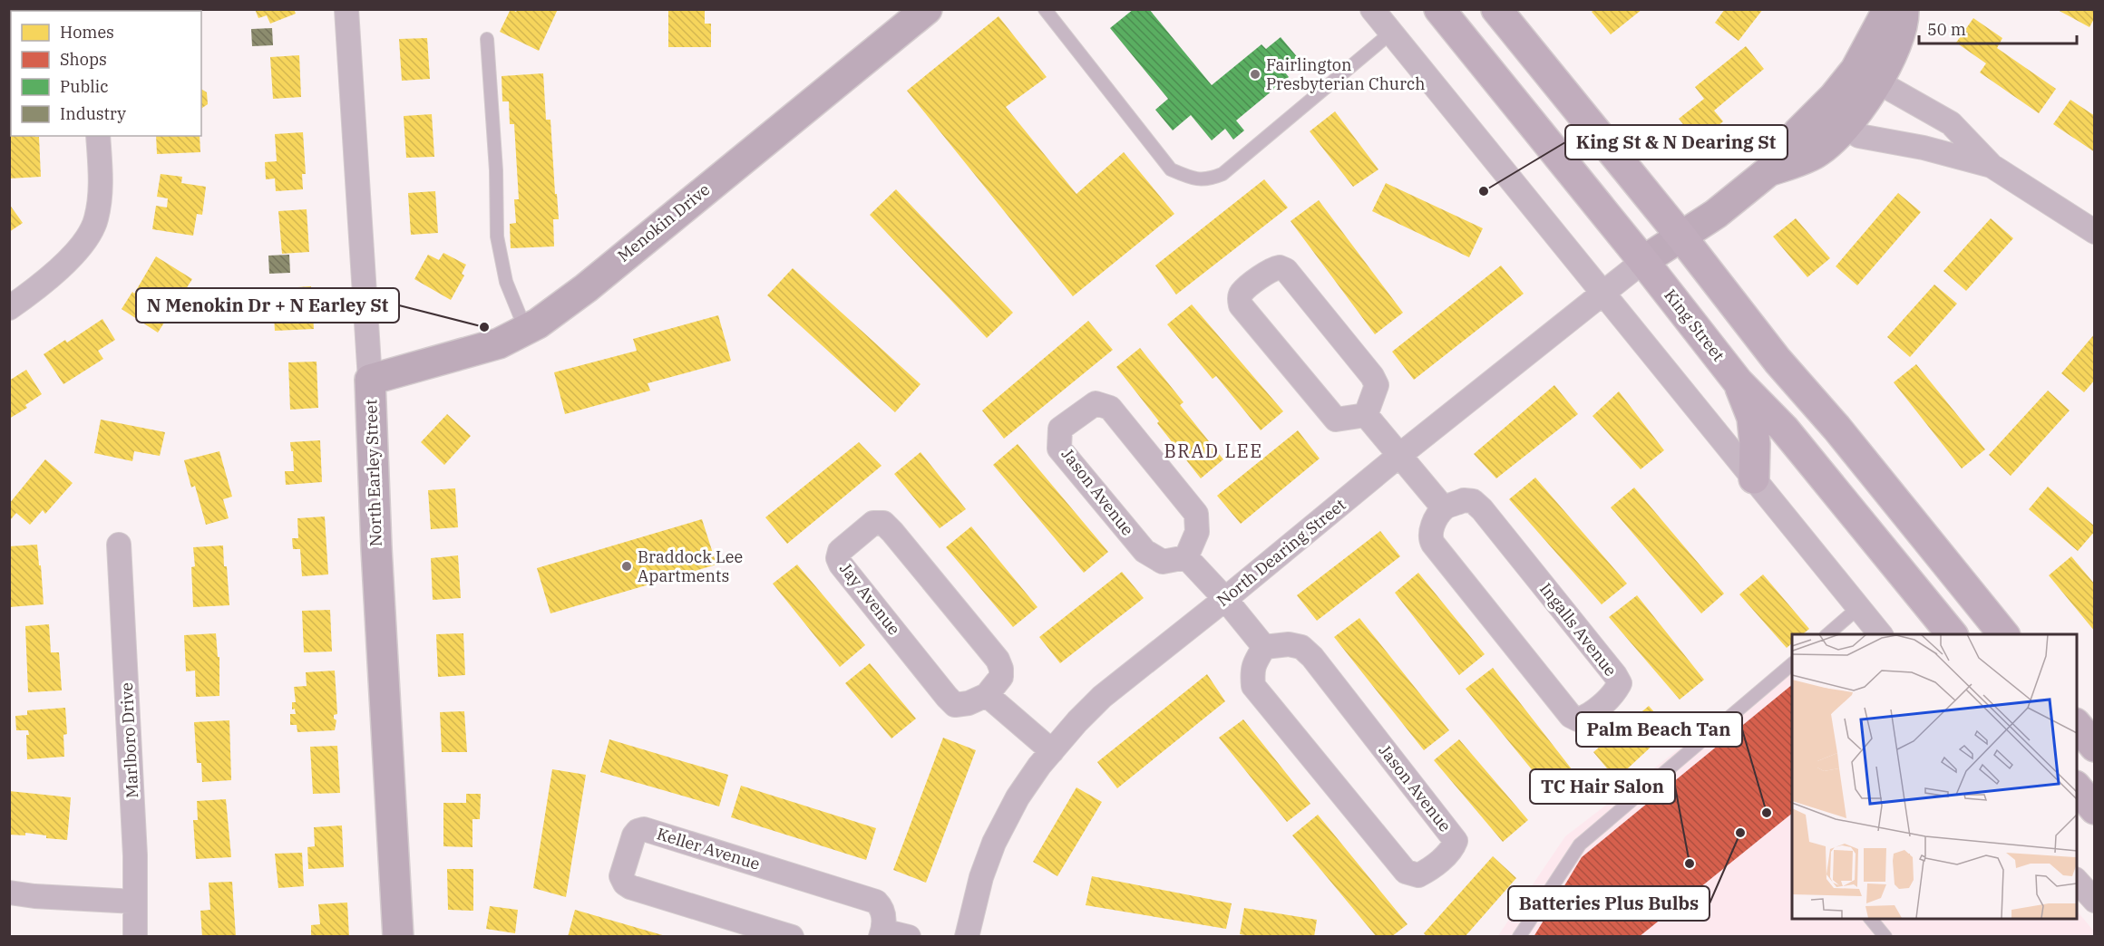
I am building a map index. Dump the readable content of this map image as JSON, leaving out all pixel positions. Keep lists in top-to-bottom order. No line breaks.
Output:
{"streets":{"main road":["King Street"],"street":["Menokin Drive","North Earley Street","Jason Avenue","North Dearing Street","Jay Avenue","Ingalls Avenue","Marlboro Drive","Keller Avenue"]},"crossings":[["Menokin Drive","North Earley Street"],["King Street","North Dearing Street"]],"districts":["BRAD LEE"],"places":["Fairlington Presbyterian Church","King St & N Dearing St","N Menokin Dr + N Earley St","Braddock Lee Apartments","Palm Beach Tan","Batteries Plus Bulbs","TC Hair Salon"],"legend":["Homes","Shops","Public","Industry"],"scale_bar":"50 m"}
